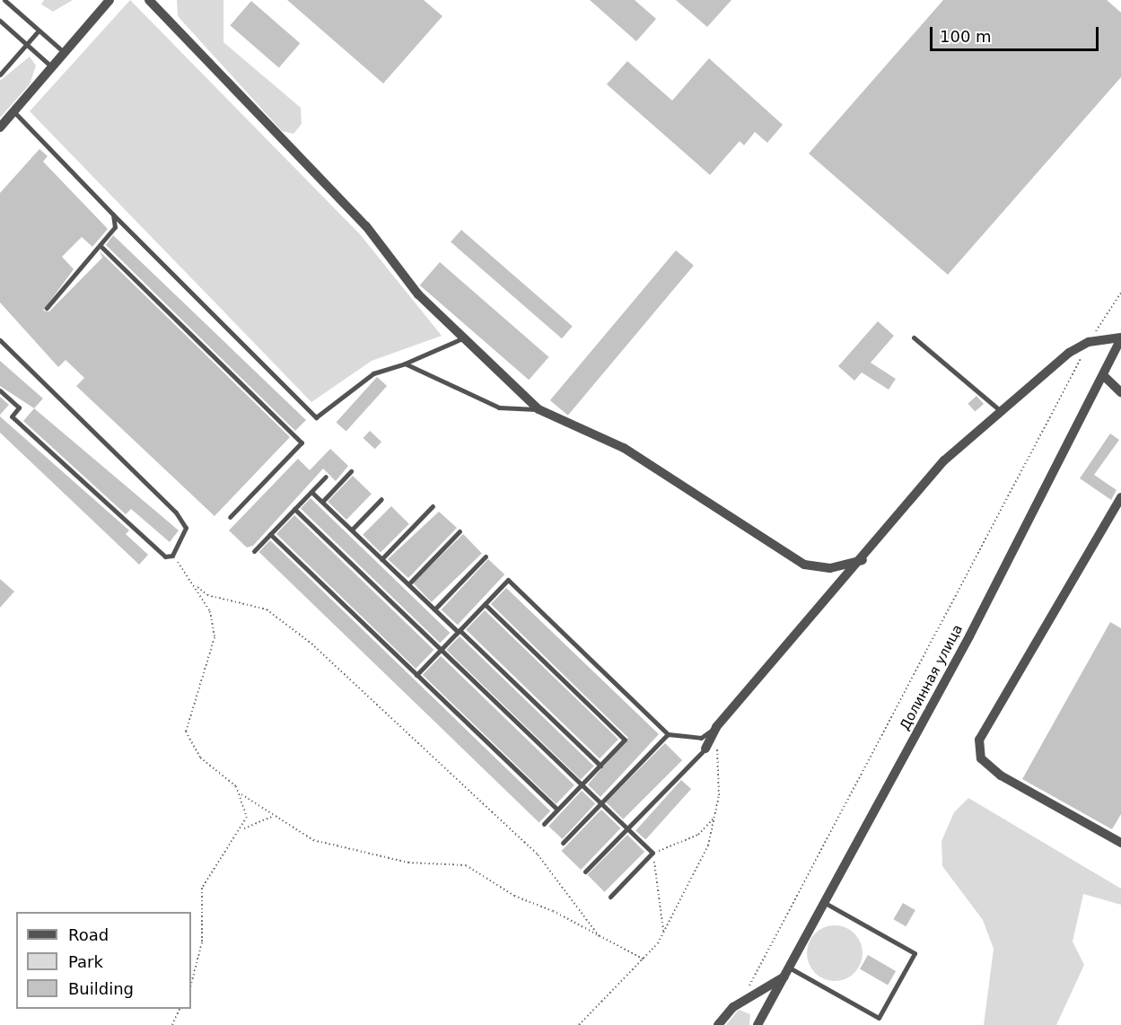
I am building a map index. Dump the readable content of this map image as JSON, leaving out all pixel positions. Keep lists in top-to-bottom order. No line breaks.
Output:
{"streets":{"street":["Долинная улица"]},"legend":["Road","Park","Building"],"scale_bar":"100 m"}
